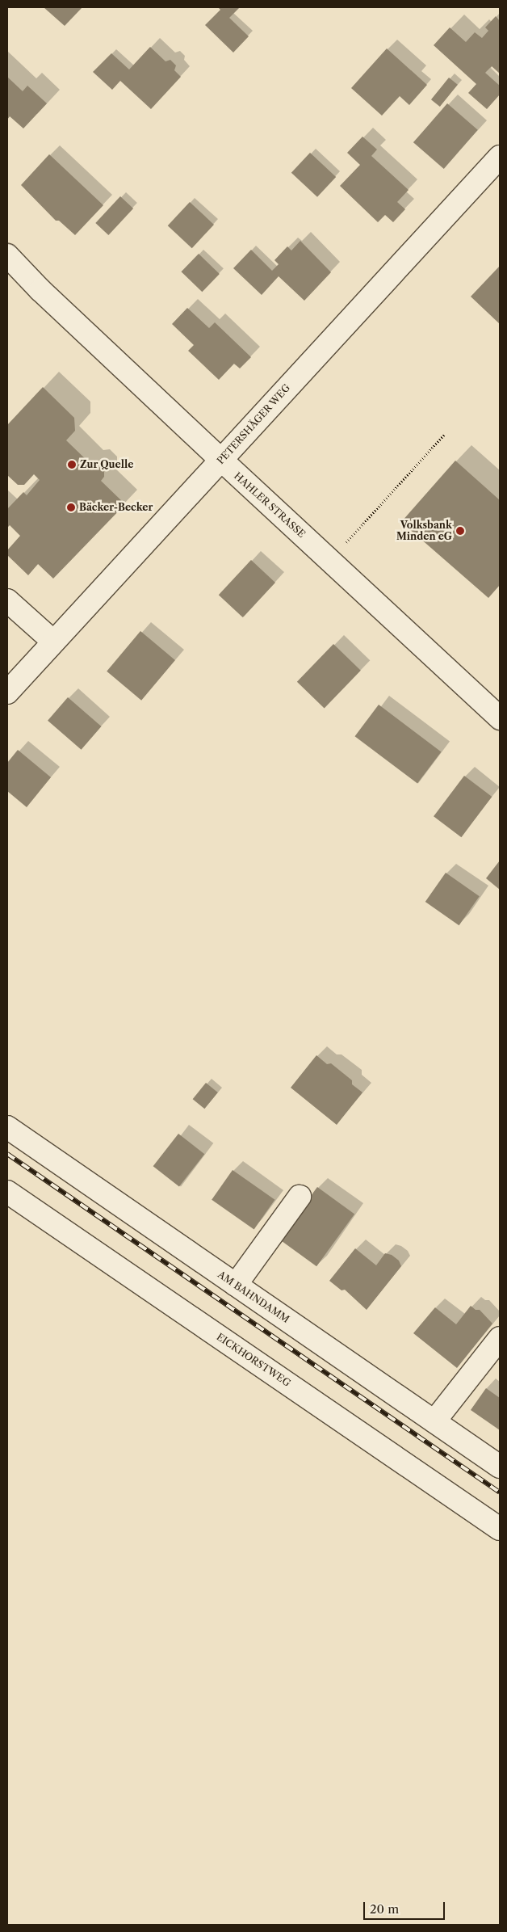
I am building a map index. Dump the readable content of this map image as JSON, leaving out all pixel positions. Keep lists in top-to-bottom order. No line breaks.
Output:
{"streets":{"street":["PETERSHÄGER WEG","HAHLER STRASSE","AM BAHNDAMM","EICKHORSTWEG"]},"crossings":[["PETERSHÄGER WEG","HAHLER STRASSE"]],"places":["Zur Quelle","Bäcker-Becker","Volksbank Minden eG"],"scale_bar":"20 m"}
